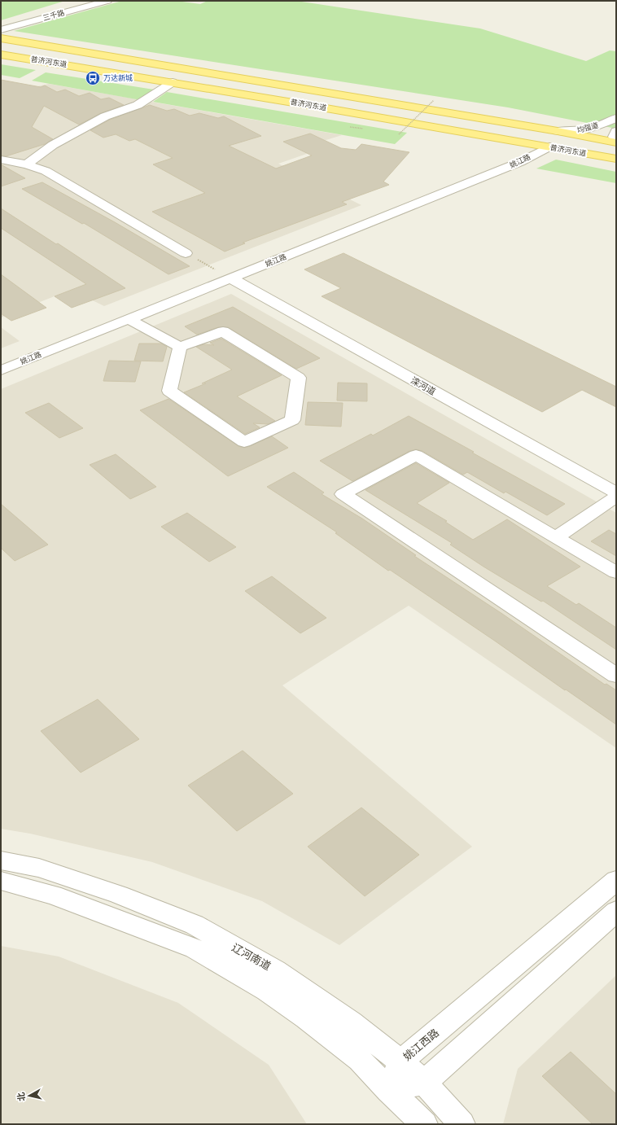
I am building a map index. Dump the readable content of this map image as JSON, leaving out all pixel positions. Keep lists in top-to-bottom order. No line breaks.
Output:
{"streets":{"main road":["普济河东道"],"street":["三千路","均强道","姚江路","滦河道","辽河南道","姚江西路"]},"crossings":[["普济河东道","均强道"],["普济河东道","姚江路"],["姚江路","滦河道"],["辽河南道","姚江西路"]],"places":{"bus stop":["万达新城"]},"north":"left"}
